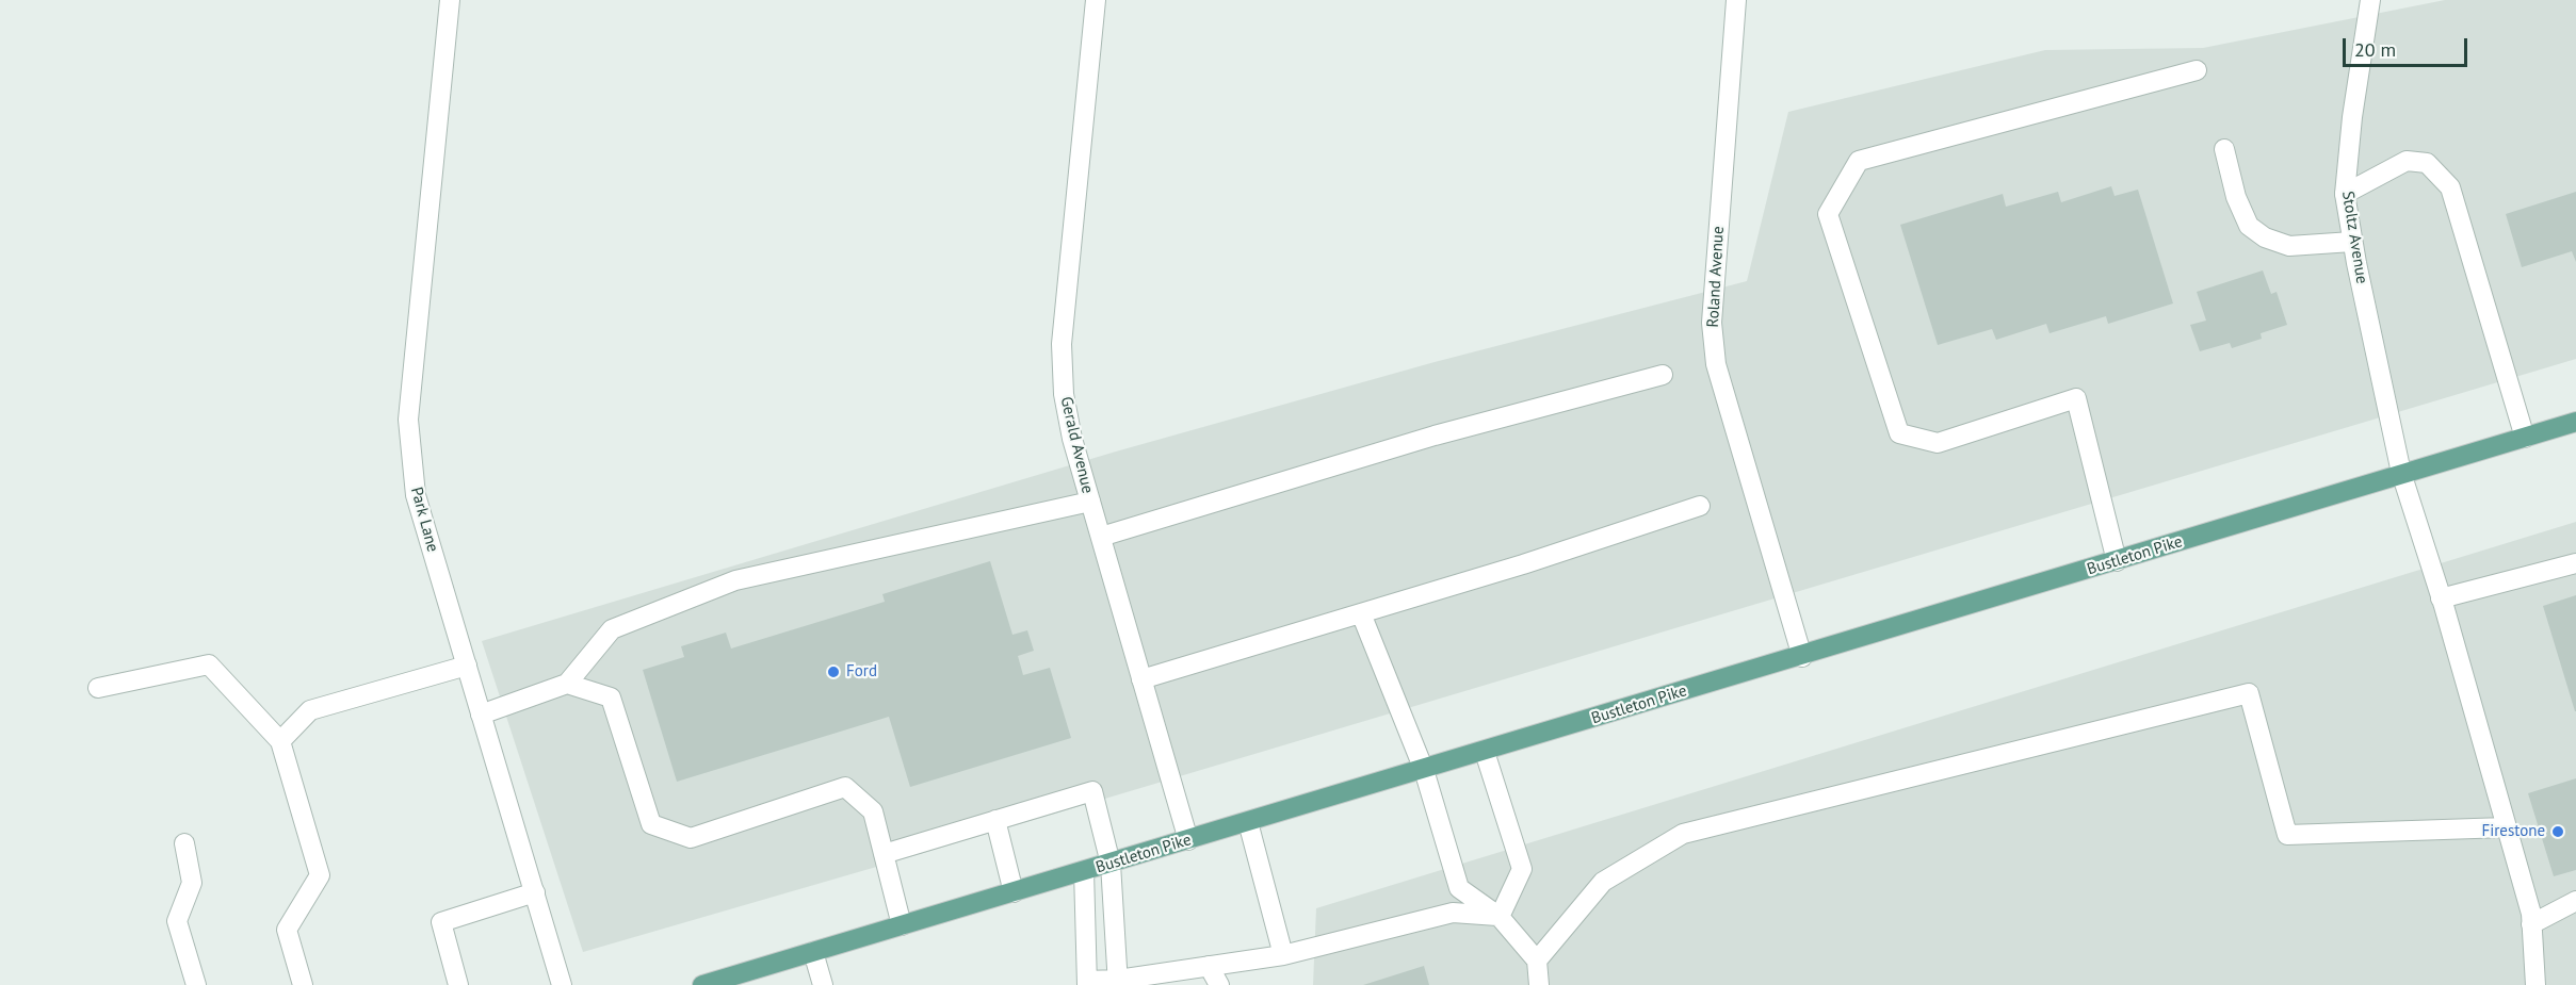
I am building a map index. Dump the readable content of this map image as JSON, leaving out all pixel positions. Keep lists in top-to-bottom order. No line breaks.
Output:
{"streets":{"main road":["Bustleton Pike"],"street":["Stoltz Avenue","Roland Avenue","Gerald Avenue","Park Lane"]},"crossings":[["Stoltz Avenue","Bustleton Pike"],["Roland Avenue","Bustleton Pike"],["Gerald Avenue","Bustleton Pike"]],"places":["Ford","Firestone"],"scale_bar":"20 m"}
